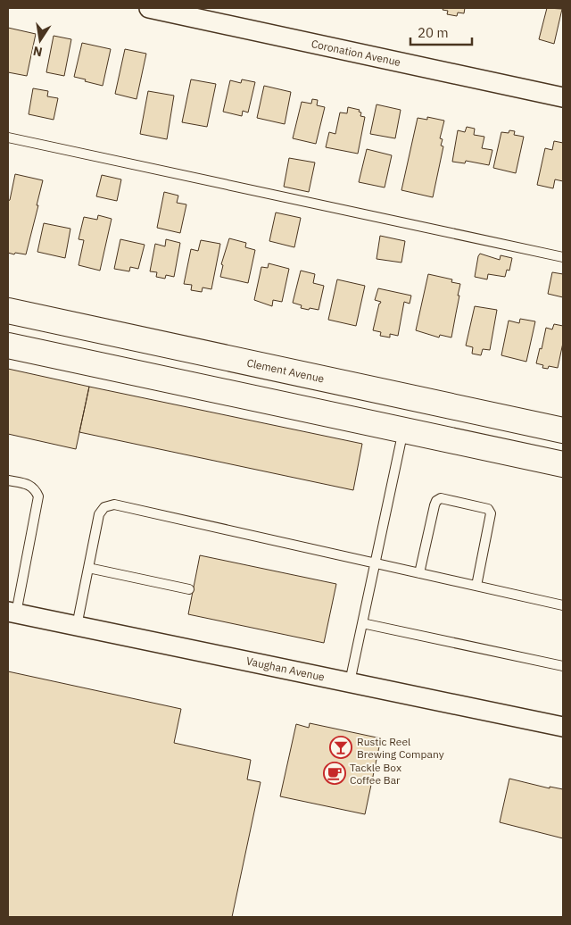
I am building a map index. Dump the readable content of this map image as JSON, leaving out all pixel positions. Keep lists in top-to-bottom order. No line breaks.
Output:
{"streets":{"main road":["Clement Avenue"],"street":["Coronation Avenue","Vaughan Avenue"]},"places":{"bar":["Rustic Reel Brewing Company"],"cafe":["Tackle Box Coffee Bar"]},"scale_bar":"20 m","north":"bottom"}
